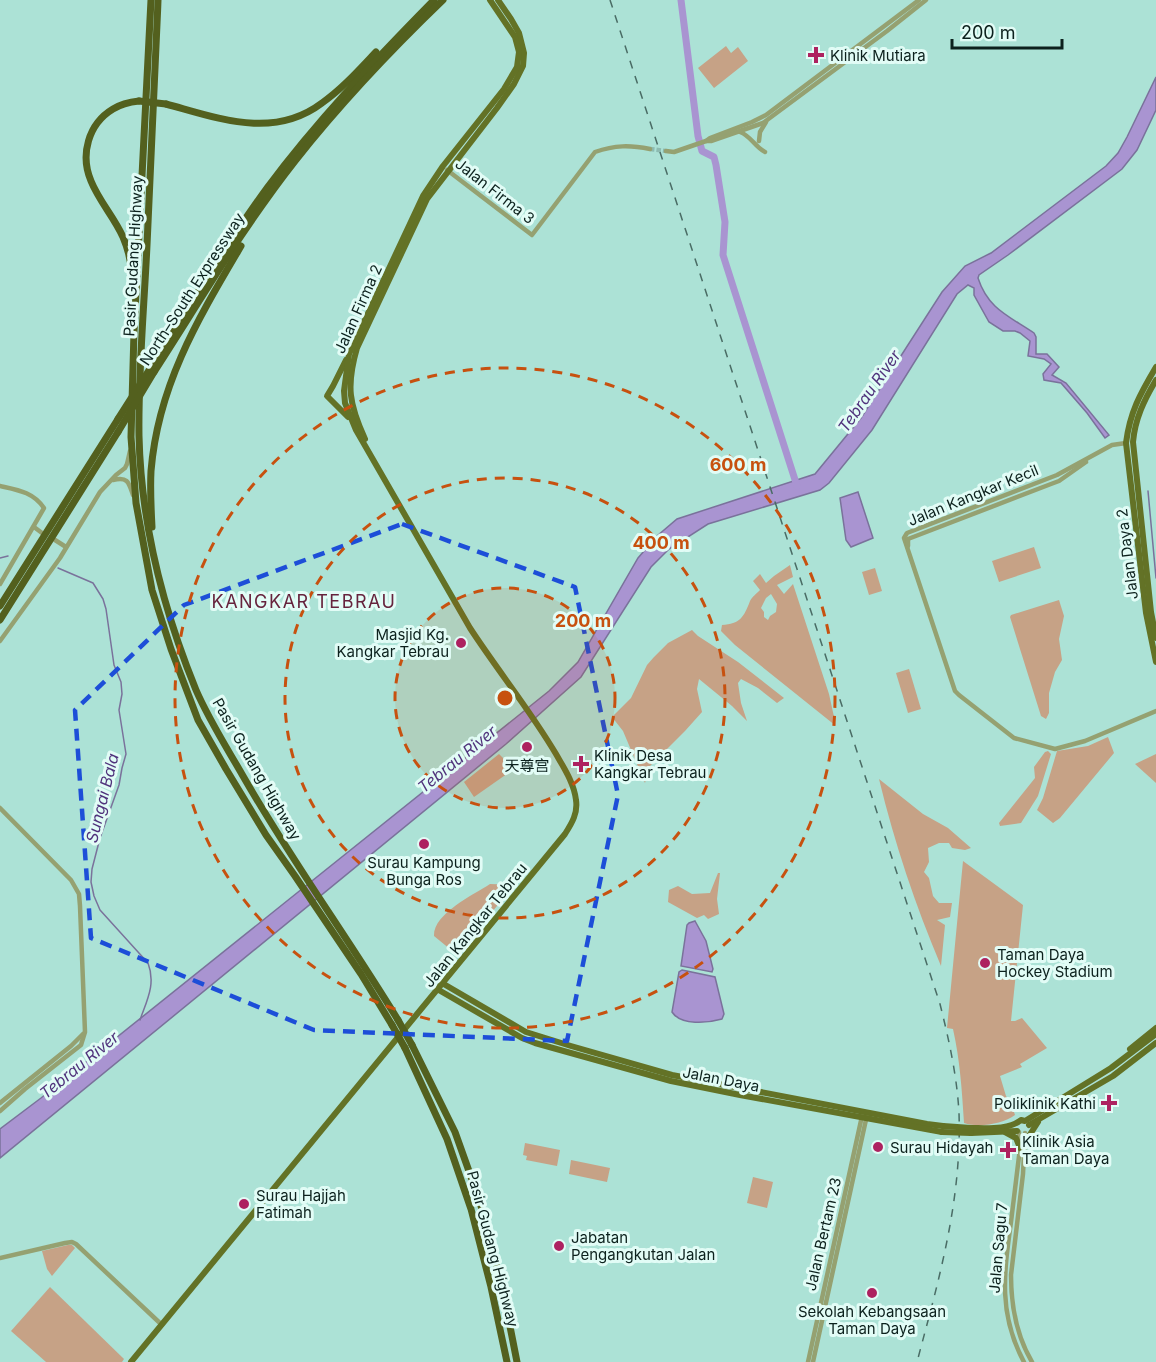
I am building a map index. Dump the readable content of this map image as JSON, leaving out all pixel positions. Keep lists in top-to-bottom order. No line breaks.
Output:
{"streets":{"highway":["Pasir Gudang Highway","North–South Expressway"],"main road":["Jalan Firma 2","Jalan Daya 2","Jalan Kangkar Tebrau","Jalan Daya"],"street":["Jalan Firma 3","Jalan Kangkar Kecil","Jalan Bertam 23","Jalan Sagu 7"]},"crossings":[["Jalan Firma 3","Jalan Firma 2"],["Jalan Firma 2","Jalan Kangkar Tebrau"],["Jalan Kangkar Kecil","Jalan Daya 2"],["Jalan Kangkar Tebrau","Jalan Daya"],["Jalan Daya","Jalan Bertam 23"],["Jalan Daya","Jalan Sagu 7"]],"districts":["KANGKAR TEBRAU"],"water":["Tebrau River","Sungai Bala"],"places":{"health":["Klinik Mutiara","Klinik Desa Kangkar Tebrau","Poliklinik Kathi","Klinik Asia Taman Daya"],"other":["Masjid Kg. Kangkar Tebrau","天尊宫","Surau Kampung Bunga Ros","Taman Daya Hockey Stadium","Surau Hidayah","Surau Hajjah Fatimah","Jabatan Pengangkutan Jalan","Sekolah Kebangsaan Taman Daya"]},"scale_bar":"200 m","rings":["600 m","400 m","200 m"]}
